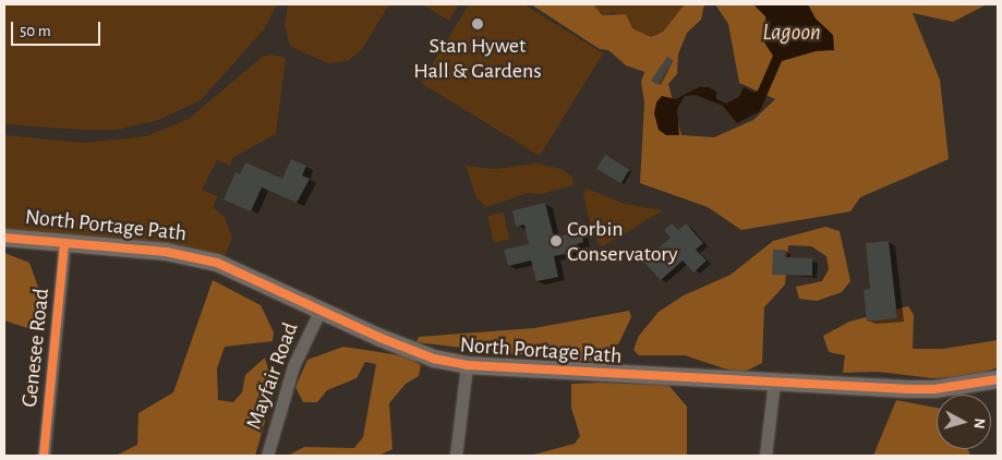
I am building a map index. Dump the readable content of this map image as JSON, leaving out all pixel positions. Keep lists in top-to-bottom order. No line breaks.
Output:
{"streets":{"main road":["North Portage Path"],"street":["Genesee Road","Mayfair Road"]},"crossings":[["North Portage Path","Genesee Road"],["North Portage Path","Mayfair Road"]],"water":["Lagoon"],"places":["Stan Hywet Hall & Gardens","Corbin Conservatory"],"scale_bar":"50 m","north":"right"}
